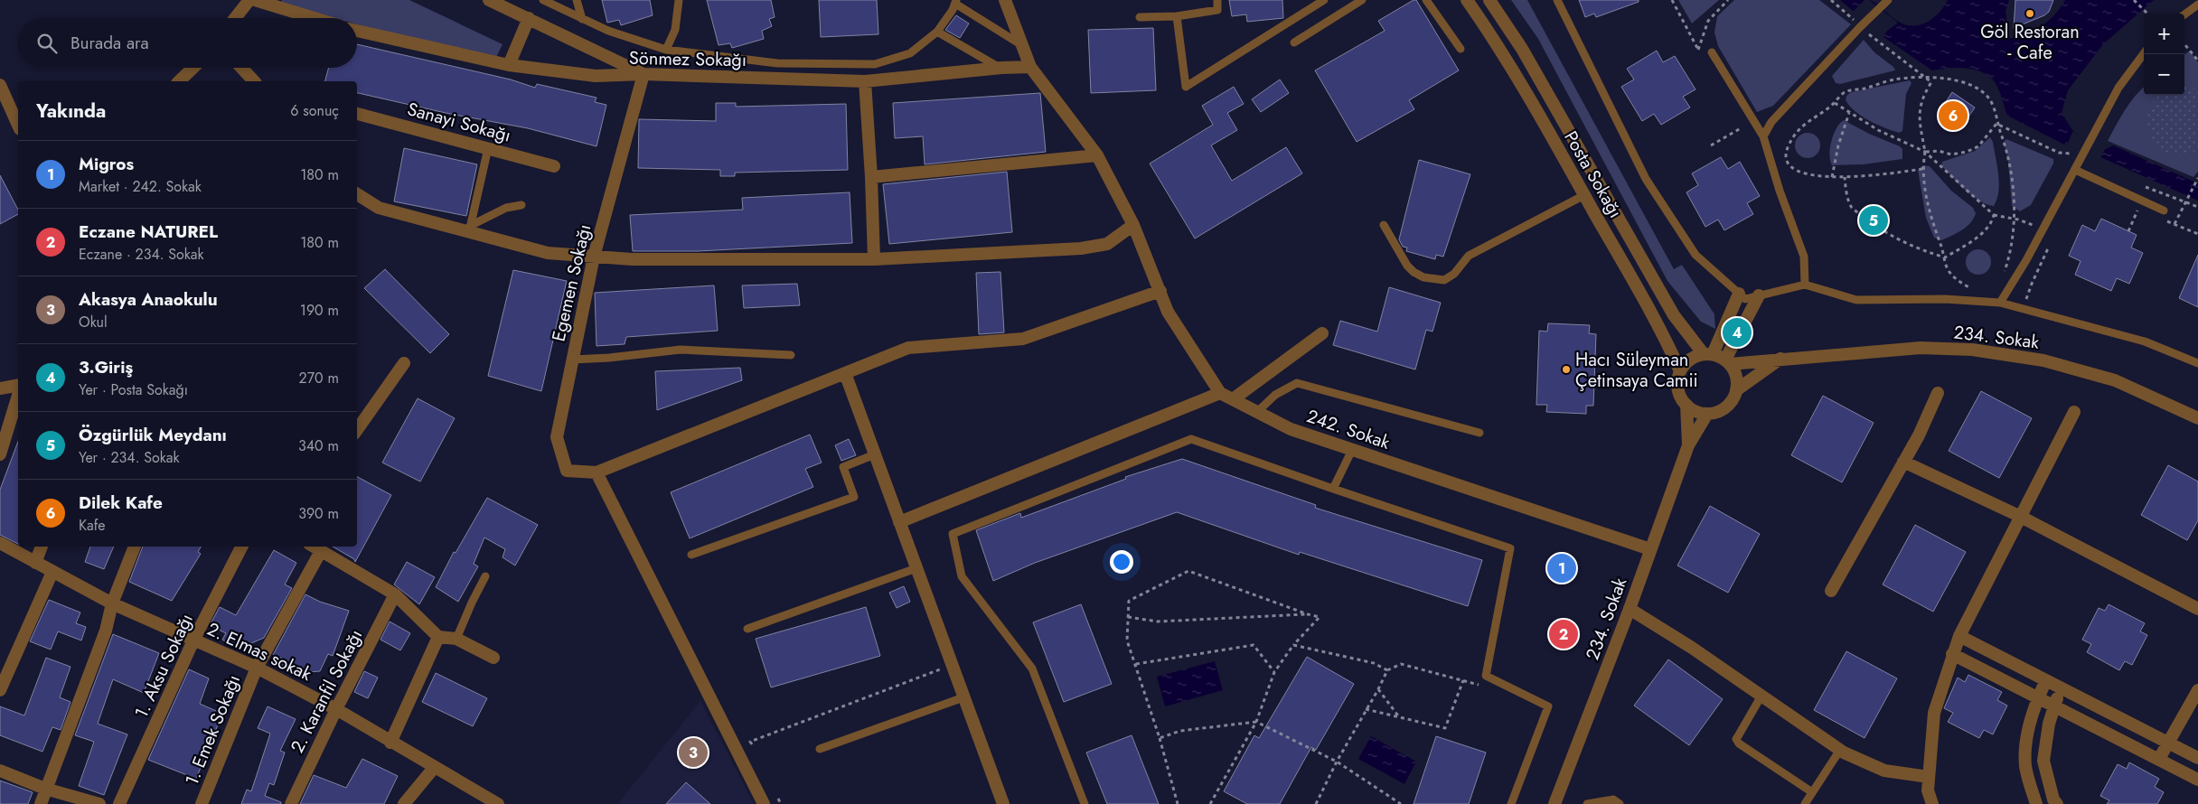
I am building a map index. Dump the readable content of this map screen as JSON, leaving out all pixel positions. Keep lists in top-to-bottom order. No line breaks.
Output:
{"streets":{"street":["Sönmez Sokağı","Sanayi Sokağı","Posta Sokağı","Egemen Sokağı","234. Sokak","242. Sokak","2. Elmas sokak","1. Aksu Sokağı","2. Karanfil Sokağı","1. Emek Sokağı"]},"crossings":[["Sönmez Sokağı","Egemen Sokağı"],["Posta Sokağı","234. Sokak"],["234. Sokak","242. Sokak"],["2. Elmas sokak","1. Aksu Sokağı"],["2. Elmas sokak","2. Karanfil Sokağı"],["2. Elmas sokak","1. Emek Sokağı"]],"places":["Göl Restoran - Cafe","Hacı Süleyman Çetinsaya Camii"],"page":{"map_buttons":["+","−"],"search":"Burada ara","heading":["Yakında","6 sonuç"],"pins":["6","5","4","1","2","3"],"list":[{"mark":"1","name":"Migros","note":"Market · 242. Sokak","value":"180 m"},{"mark":"2","name":"Eczane NATUREL","note":"Eczane · 234. Sokak","value":"180 m"},{"mark":"3","name":"Akasya Anaokulu","note":"Okul","value":"190 m"},{"mark":"4","name":"3.Giriş","note":"Yer · Posta Sokağı","value":"270 m"},{"mark":"5","name":"Özgürlük Meydanı","note":"Yer · 234. Sokak","value":"340 m"},{"mark":"6","name":"Dilek Kafe","note":"Kafe","value":"390 m"}]}}
